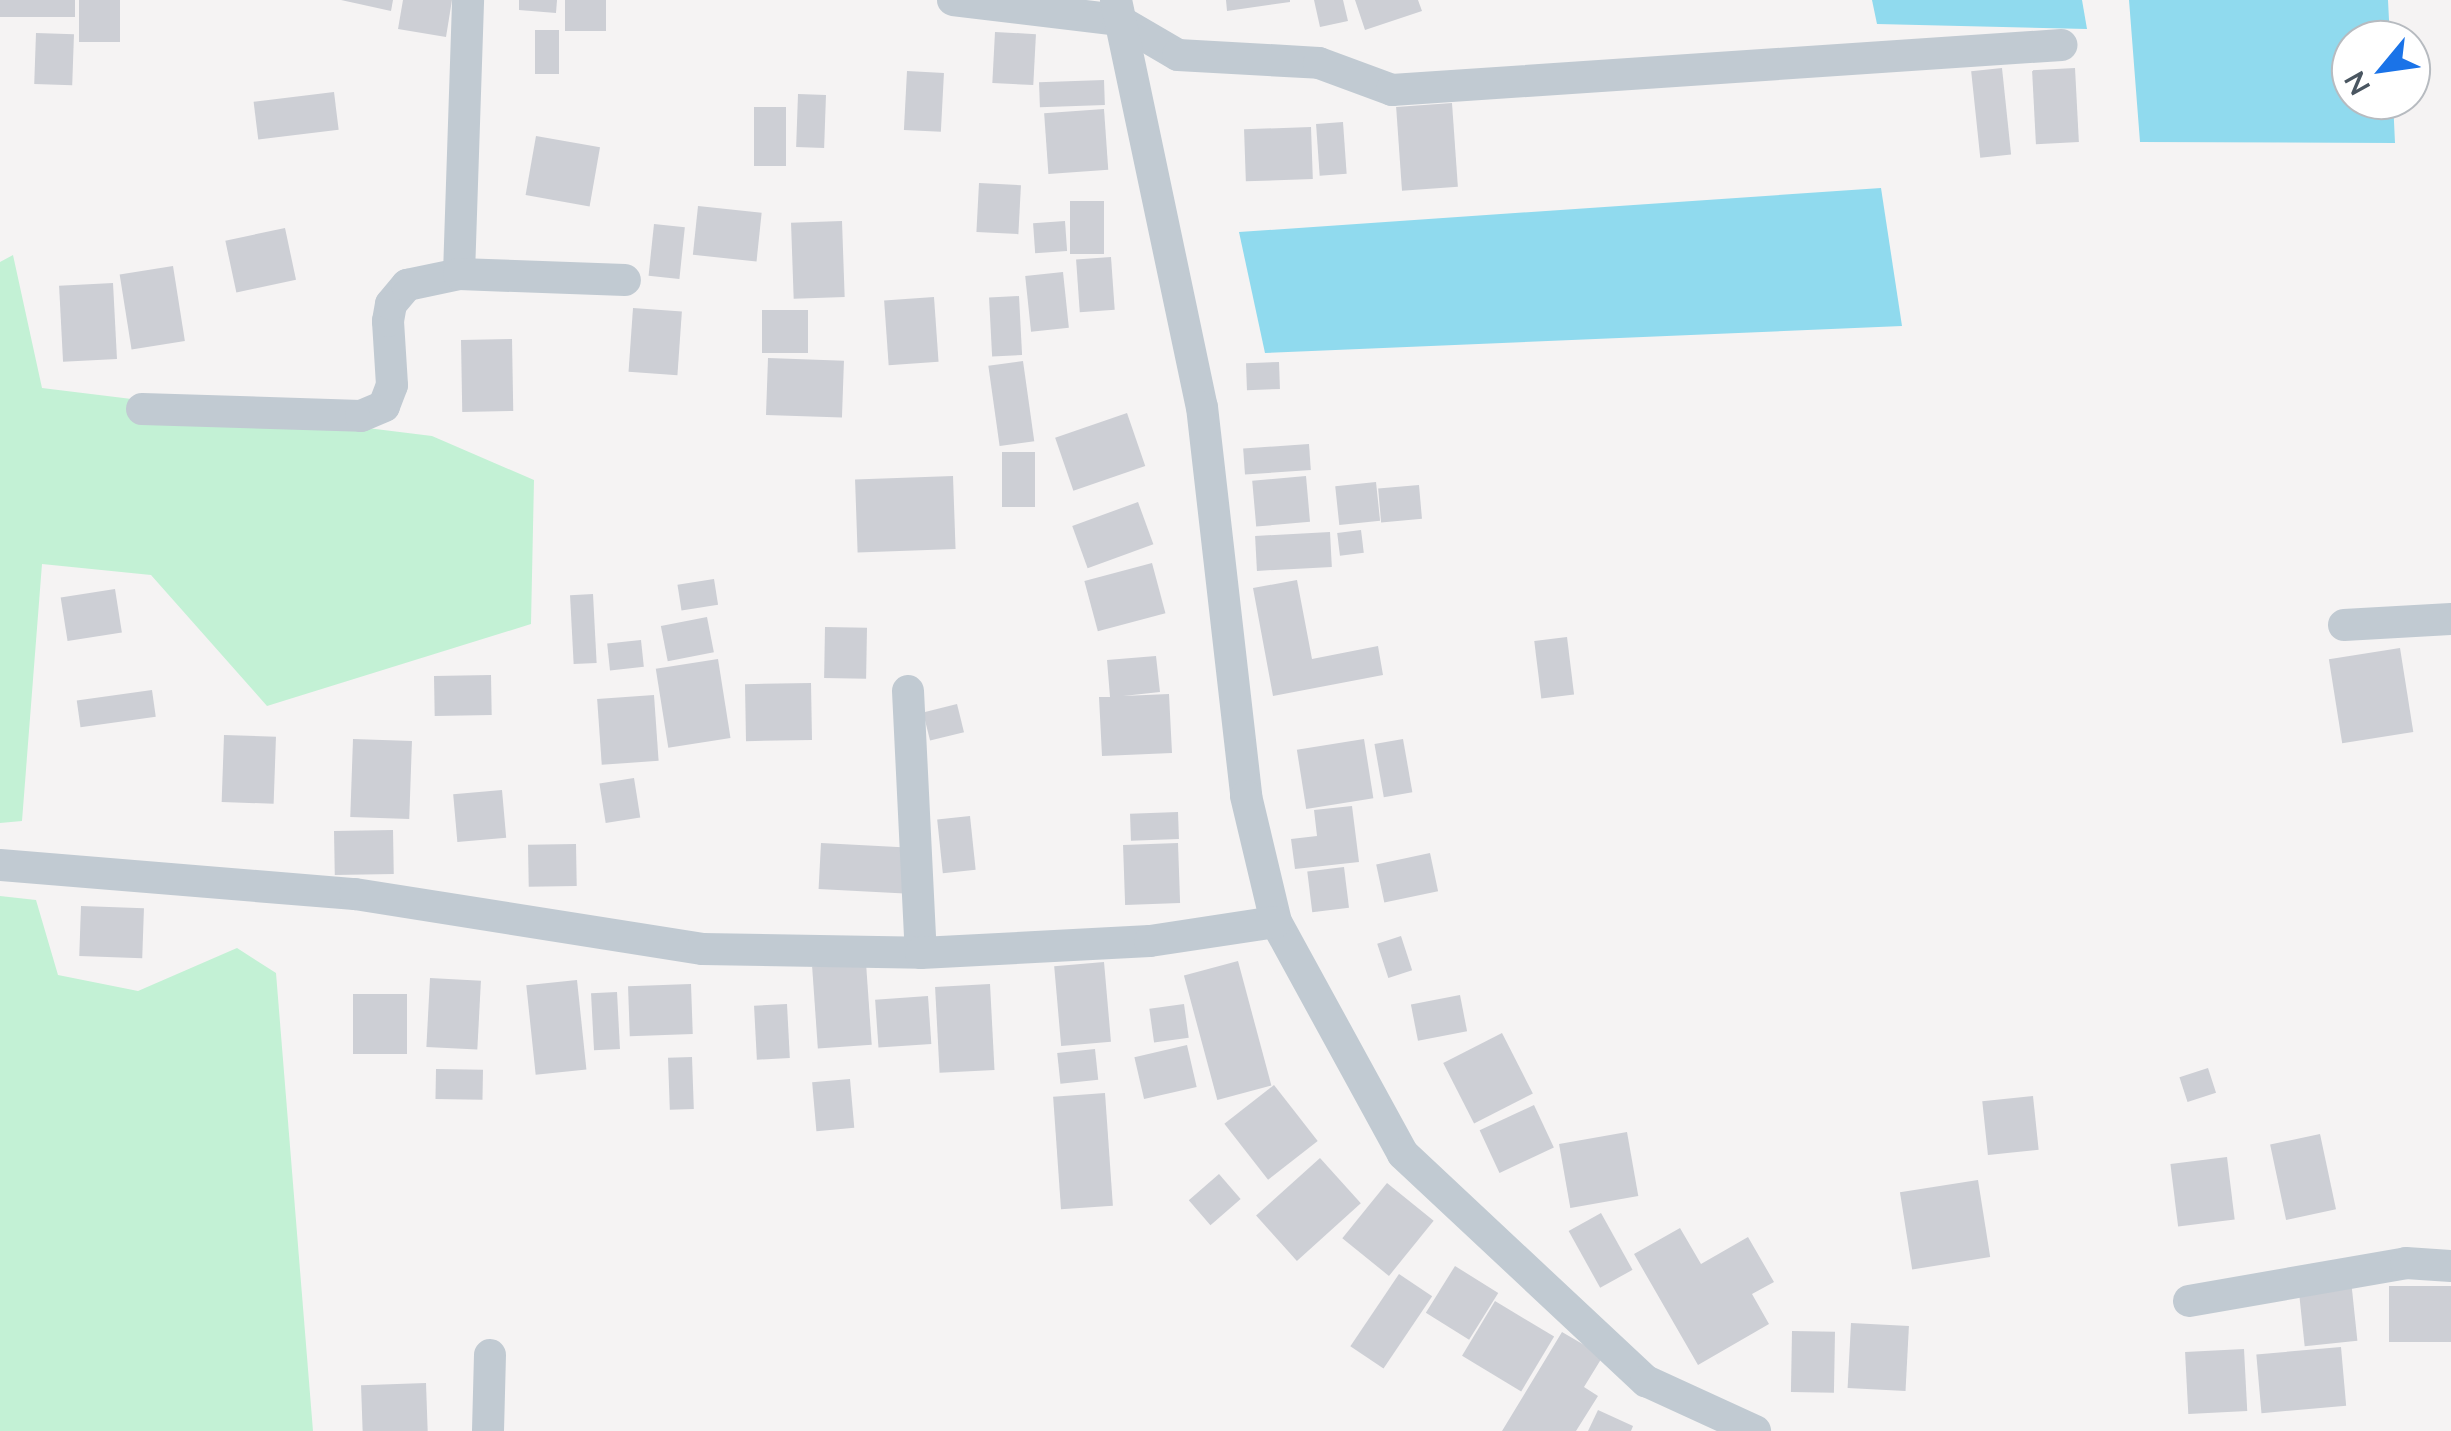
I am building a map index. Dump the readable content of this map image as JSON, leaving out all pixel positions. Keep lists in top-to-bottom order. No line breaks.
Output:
{"north":"bottom left"}
